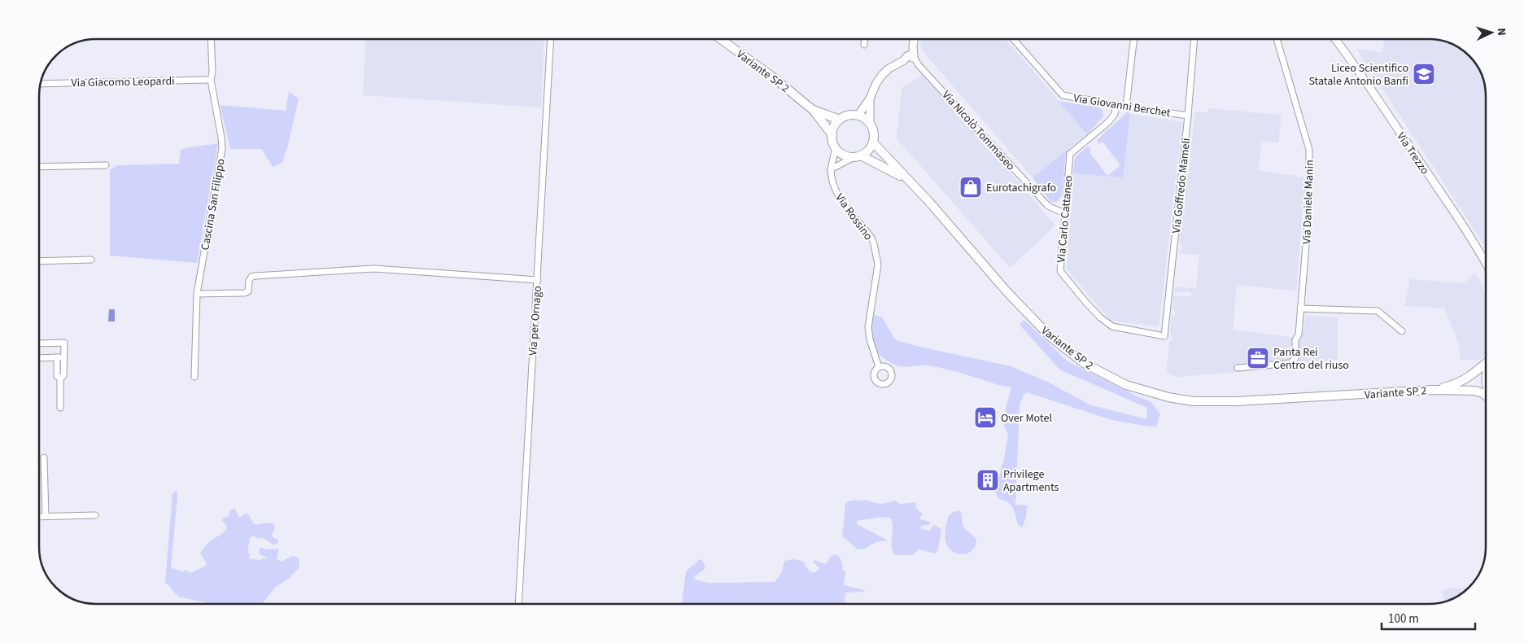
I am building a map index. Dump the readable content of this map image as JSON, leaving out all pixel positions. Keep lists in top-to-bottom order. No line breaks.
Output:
{"streets":{"main road":["Variante SP 2"],"street":["Via Giacomo Leopardi","Via Giovanni Berchet","Via Nicolò Tommaseo","Via Trezzo","Via Goffredo Mameli","Via Daniele Manin","Cascina San Filippo","Via Rossino","Via Carlo Cattaneo","Via per Ornago"]},"crossings":[["Variante SP 2","Via Rossino"],["Via Giacomo Leopardi","Cascina San Filippo"],["Via Giovanni Berchet","Via Goffredo Mameli"],["Via Giovanni Berchet","Via Carlo Cattaneo"],["Via Nicolò Tommaseo","Via Carlo Cattaneo"],["Via Goffredo Mameli","Via Carlo Cattaneo"]],"places":{"school or university":["Liceo Scientifico Statale Antonio Banfi"],"shop":["Eurotachigrafo"],"office":["Panta Rei Centro del riuso"],"hotel":["Over Motel"],"building":["Privilege Apartments"]},"scale_bar":"100 m","north":"right"}
